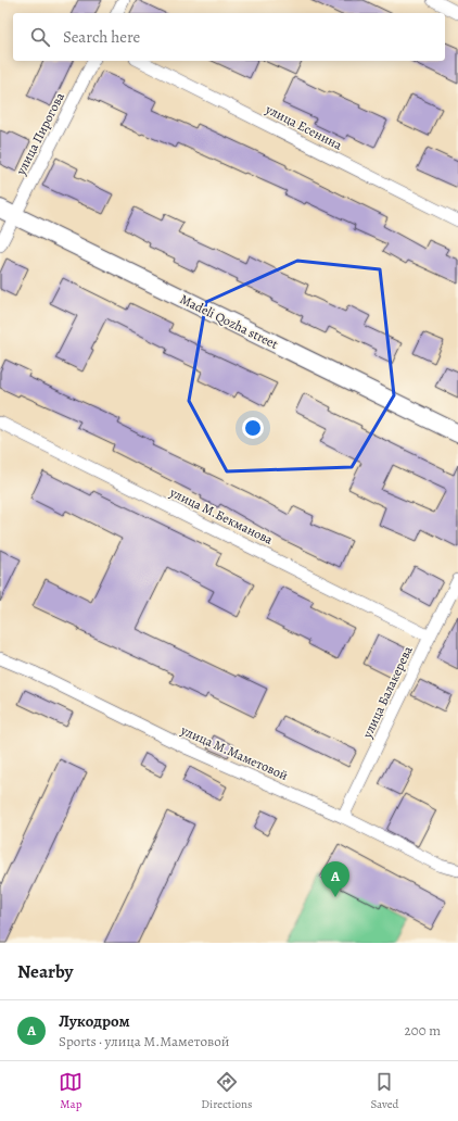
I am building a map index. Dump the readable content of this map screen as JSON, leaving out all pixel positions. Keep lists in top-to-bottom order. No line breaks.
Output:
{"streets":{"main road":["Madeli Qozha street"],"street":["улица Есенина","улица Пирогова","улица М.Бекманова","улица Балакерева","улица М.Маметовой"]},"crossings":[["улица Пирогова","Madeli Qozha street"],["улица М.Бекманова","улица Балакерева"],["улица Балакерева","улица М.Маметовой"]],"page":{"search":"Search here","pins":"A","heading":"Nearby","list":[{"mark":"A","name":"Лукодром","note":"Sports · улица М.Маметовой","value":"200 m"}],"nav":["Map","Directions","Saved"]}}
